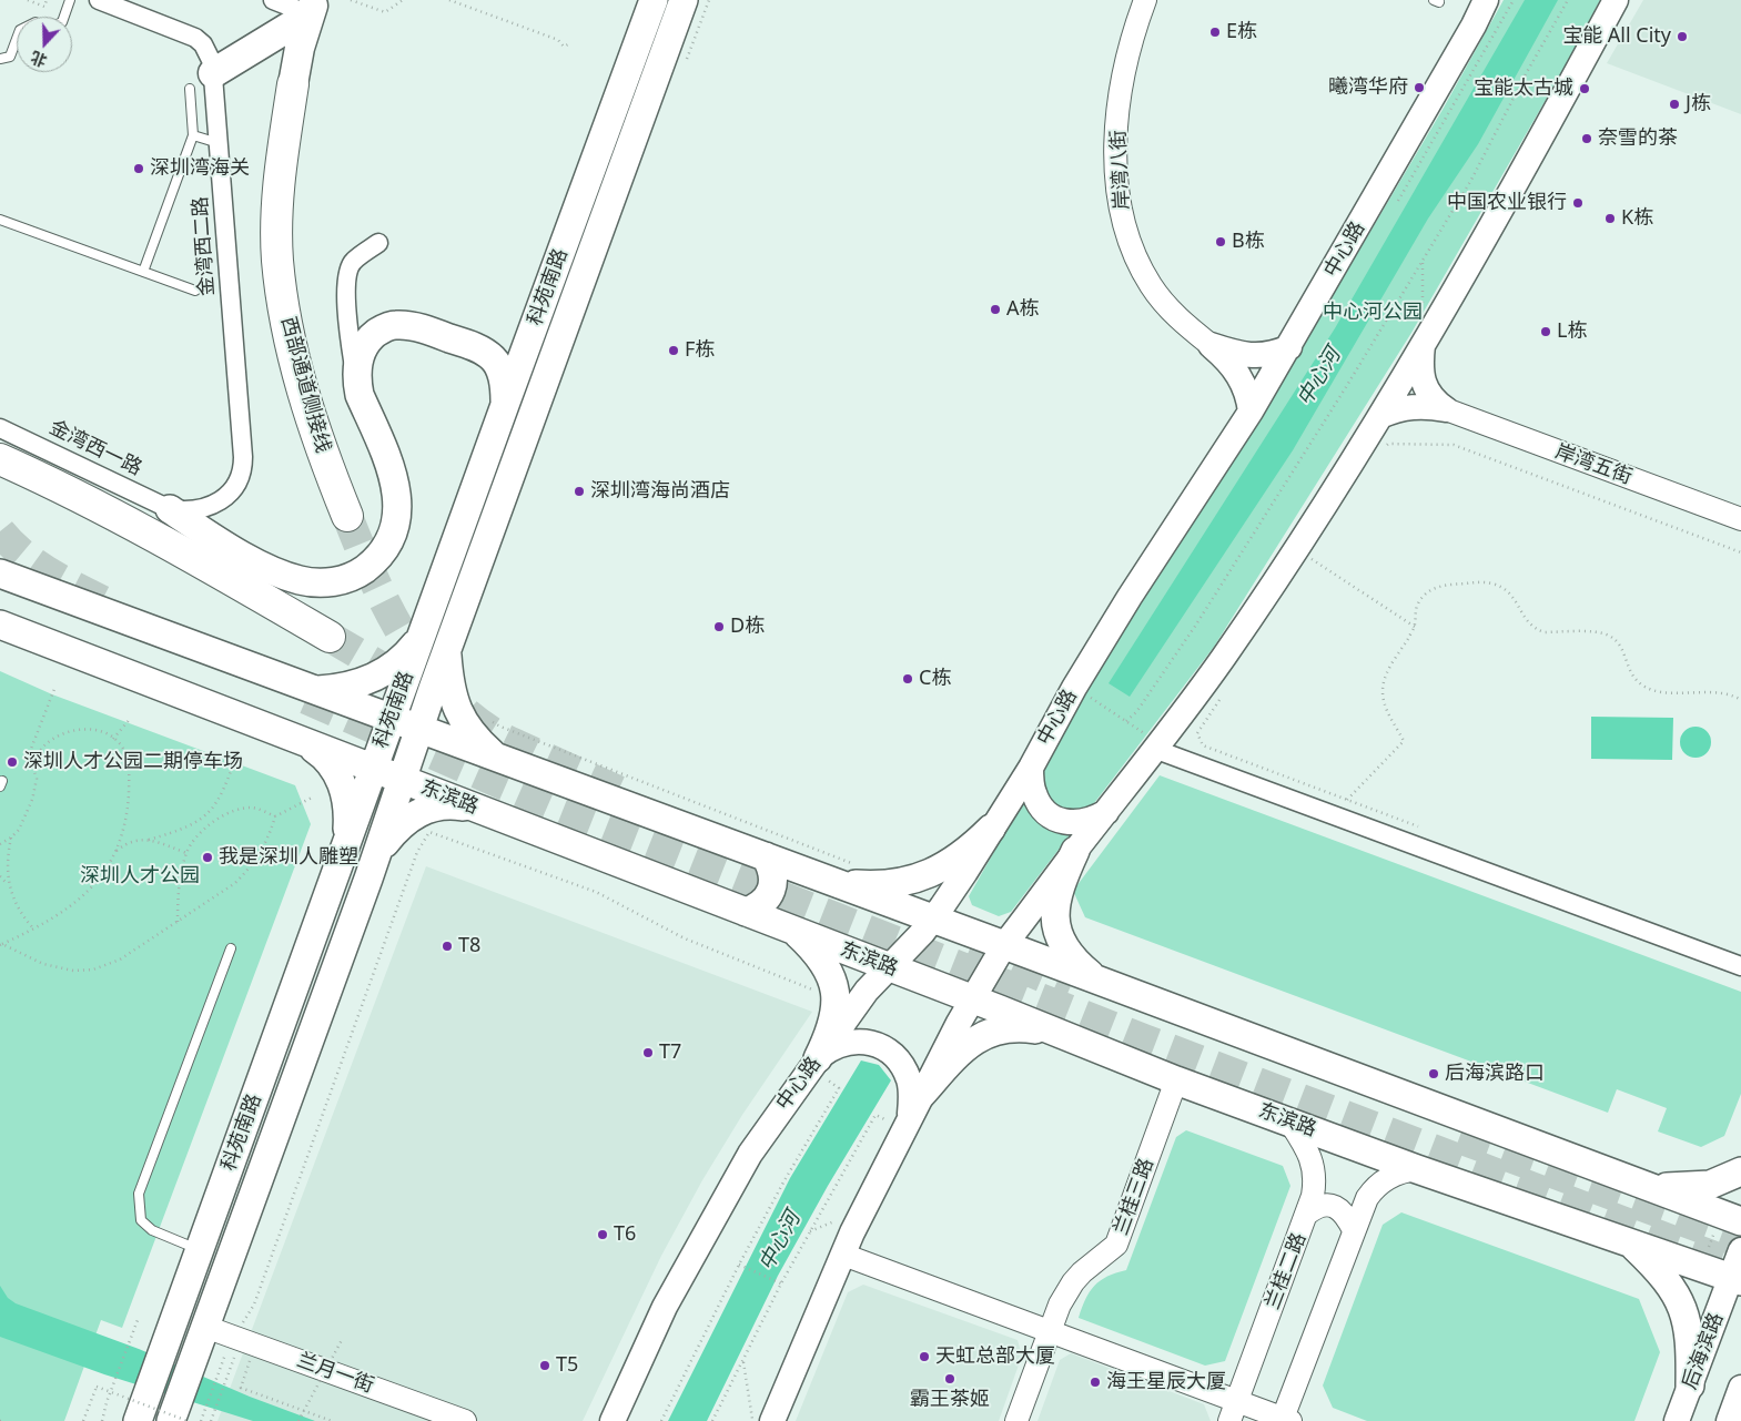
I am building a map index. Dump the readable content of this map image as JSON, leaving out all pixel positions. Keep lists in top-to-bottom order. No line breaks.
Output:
{"streets":{"highway":["西部通道侧接线"],"main road":["中心路","科苑南路","东滨路","后海滨路"],"street":["岸湾八街","金湾西二路","金湾西一路","岸湾五街","兰桂三路","兰桂二路","兰月一街"]},"crossings":[["金湾西二路","金湾西一路"],["中心路","东滨路"],["科苑南路","东滨路"],["科苑南路","兰月一街"],["东滨路","兰桂三路"],["东滨路","兰桂二路"],["东滨路","后海滨路"]],"water":["中心河"],"parks":["中心河公园","深圳人才公园"],"places":["E栋","宝能 All City","曦湾华府","宝能太古城","J栋","奈雪的茶","深圳湾海关","中国农业银行","K栋","B栋","A栋","L栋","F栋","深圳湾海尚酒店","D栋","C栋","深圳人才公园二期停车场","我是深圳人雕塑","T8","T7","后海滨路口","T6","天虹总部大厦","T5","霸王茶姬","海王星辰大厦"],"north":"bottom"}
